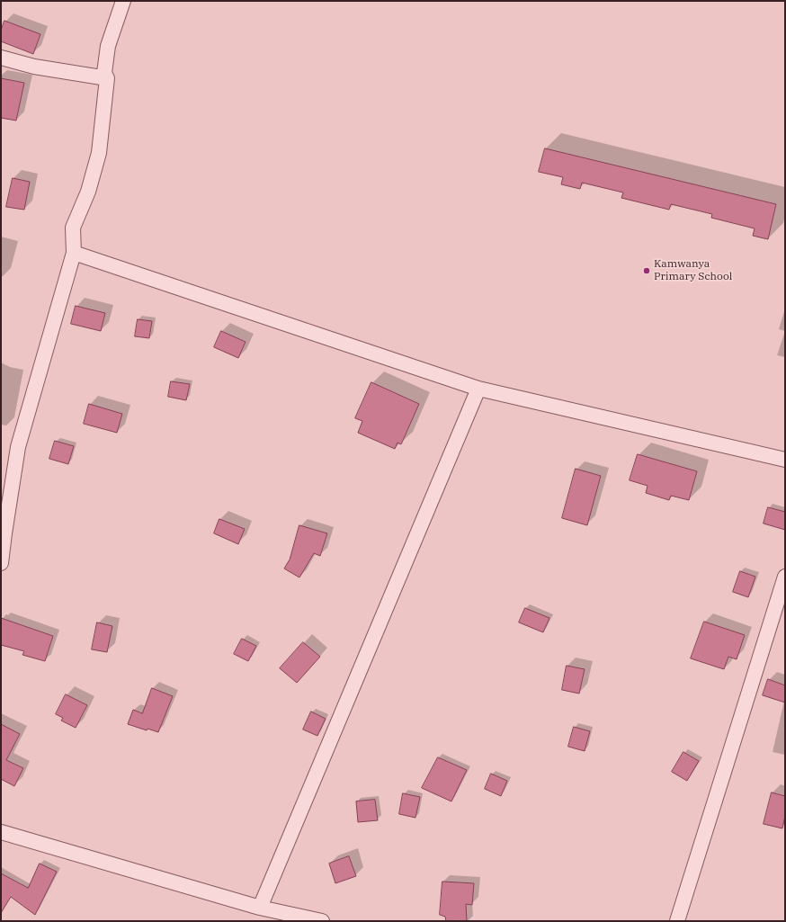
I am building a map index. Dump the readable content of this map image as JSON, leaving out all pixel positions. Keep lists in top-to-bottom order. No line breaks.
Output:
{"places":["Kamwanya Primary School"]}
